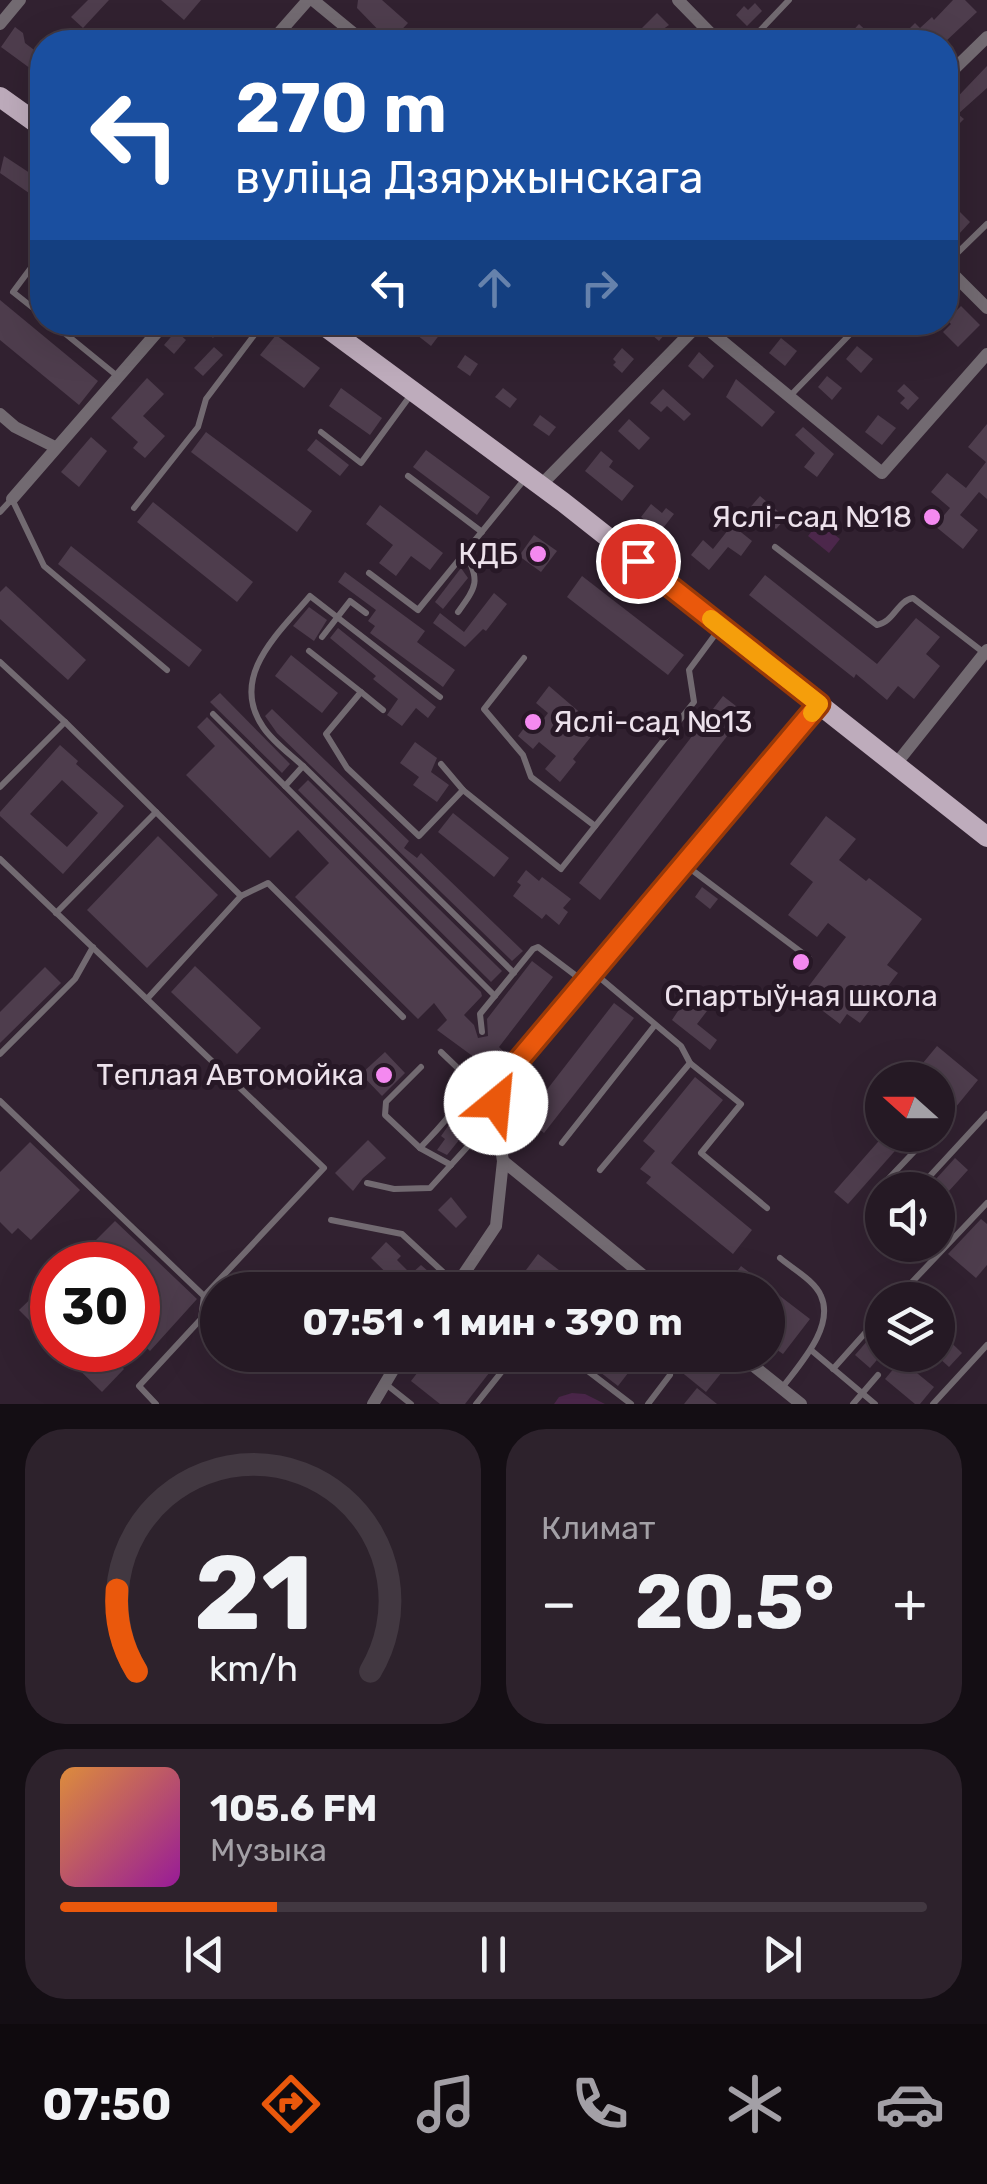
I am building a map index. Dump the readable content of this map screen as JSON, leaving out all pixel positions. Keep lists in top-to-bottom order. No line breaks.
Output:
{"places":["Яслі-сад №18","КДБ","Яслі-сад №13","Спартыўная школа","Теплая Автомойка"],"north":"left","page":{"turn":["270 m","вуліца Дзяржынскага"],"limit":"30","trip":"07:51 · 1 мин · 390 m","tile":"Климат","heat":["−","20.5°","+"],"song":["105.6 FM","Музыка"],"tabs":"07:50","gauge":["21","km/h"]}}
